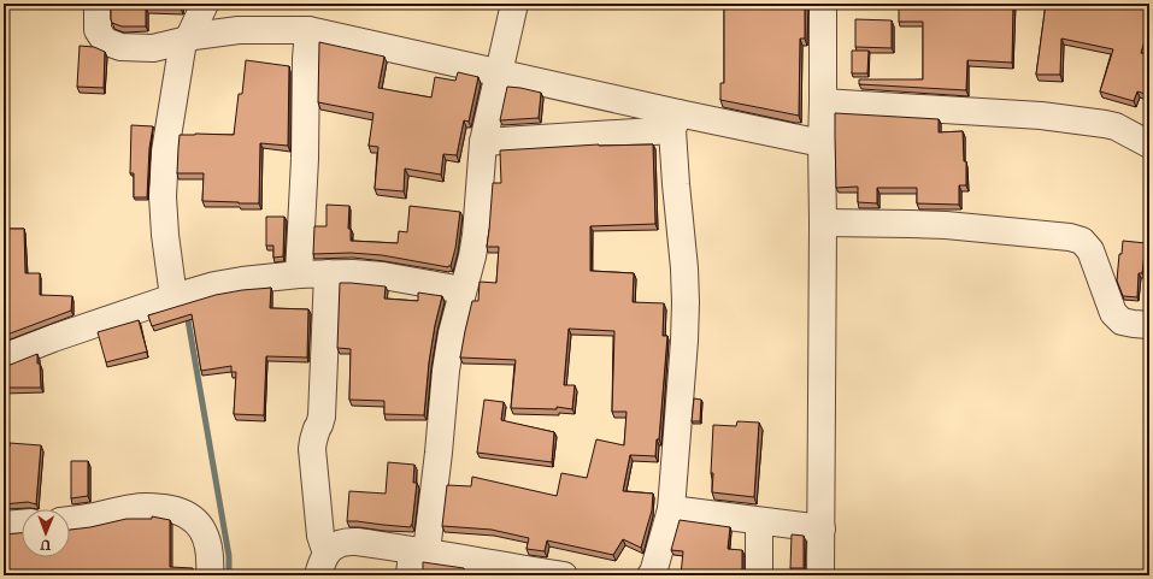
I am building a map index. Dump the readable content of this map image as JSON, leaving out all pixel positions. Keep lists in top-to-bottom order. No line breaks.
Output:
{"north":"bottom"}
